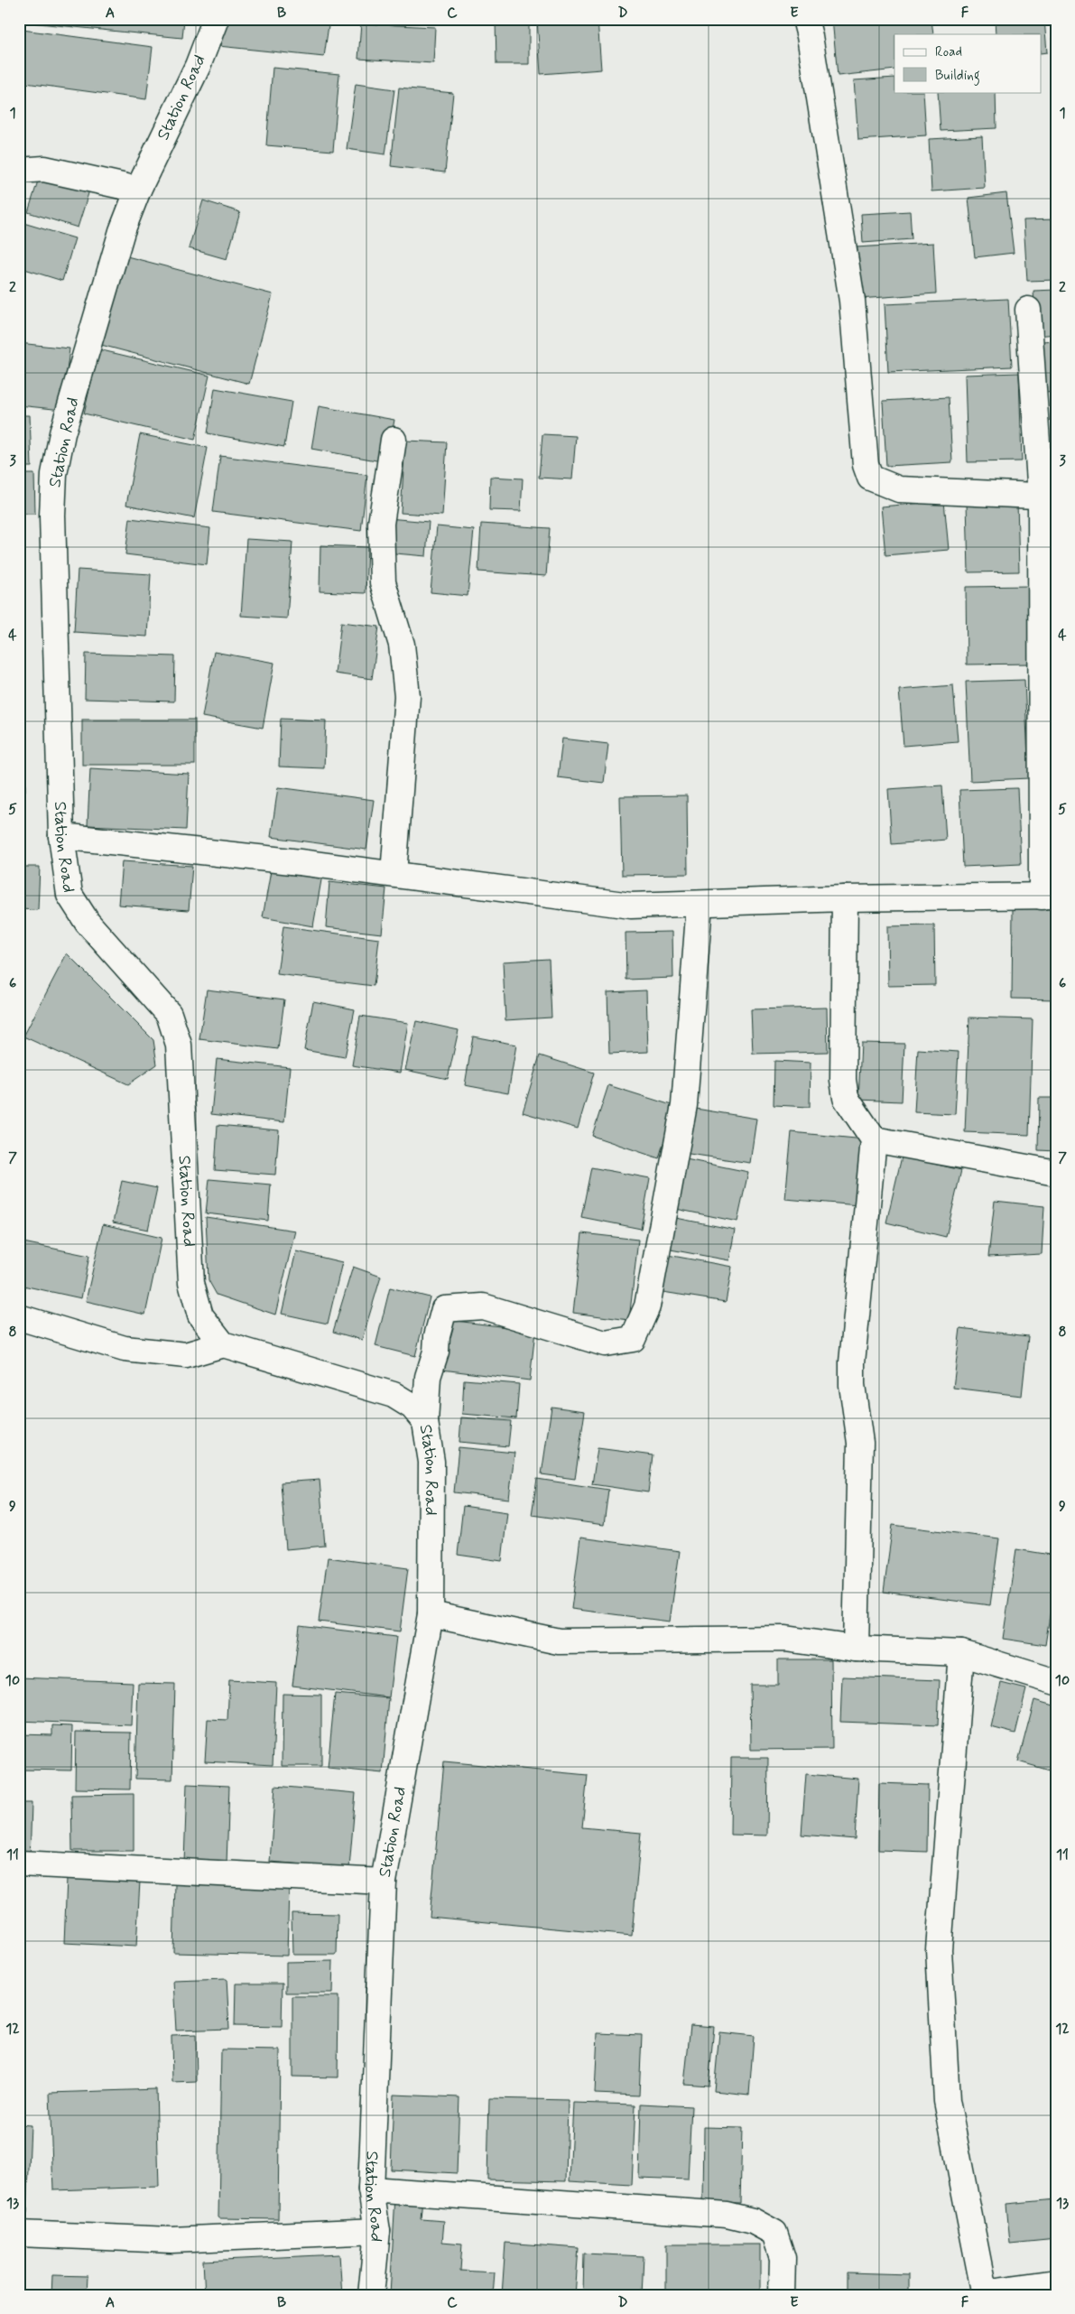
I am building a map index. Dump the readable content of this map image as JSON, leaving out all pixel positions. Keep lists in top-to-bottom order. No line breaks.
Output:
{"streets":{"street":["Station Road"]},"legend":["Road","Building"],"grid":{"columns":["A","B","C","D","E","F"],"rows":["1","2","3","4","5","6","7","8","9","10","11","12","13"]}}
